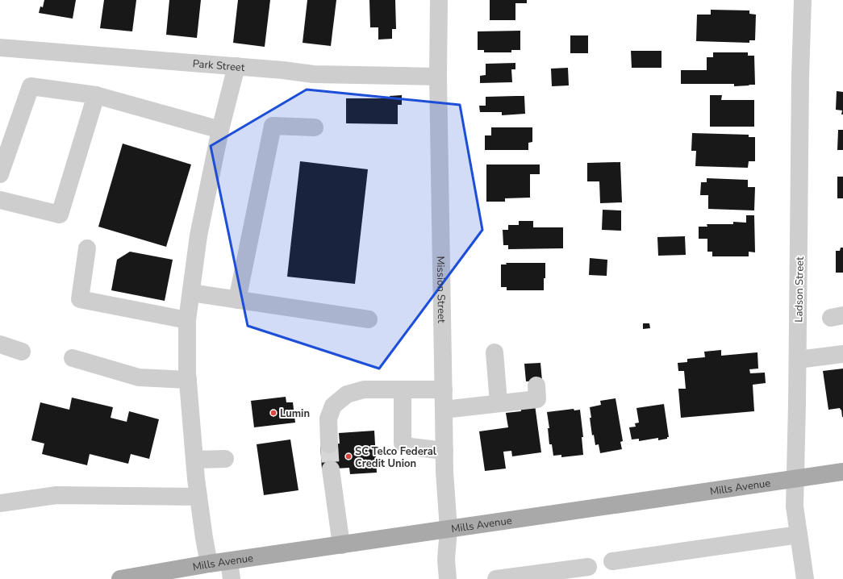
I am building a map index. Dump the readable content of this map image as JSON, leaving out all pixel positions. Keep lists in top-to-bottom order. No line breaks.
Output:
{"streets":{"main road":["Mills Avenue"],"street":["Park Street","Mission Street","Ladson Street"]},"crossings":[["Park Street","Mission Street"],["Mission Street","Mills Avenue"],["Ladson Street","Mills Avenue"]],"places":["Lumin","SC Telco Federal Credit Union"]}
